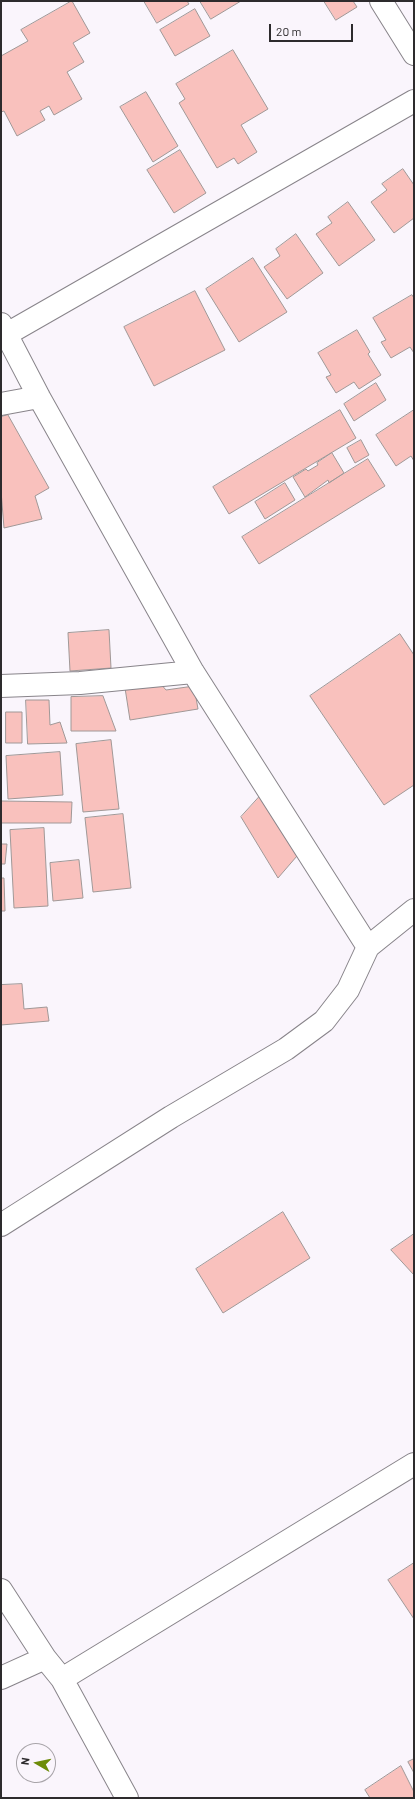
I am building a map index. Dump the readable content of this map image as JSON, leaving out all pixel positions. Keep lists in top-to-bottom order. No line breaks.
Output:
{"scale_bar":"20 m","north":"left"}
